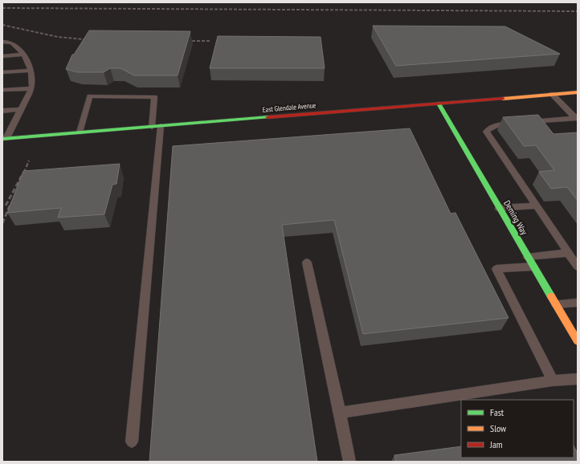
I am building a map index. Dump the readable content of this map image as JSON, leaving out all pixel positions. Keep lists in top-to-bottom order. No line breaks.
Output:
{"streets":{"street":["East Glendale Avenue","Deming Way"]},"crossings":[["East Glendale Avenue","Deming Way"]],"legend":["Fast","Slow","Jam"]}
